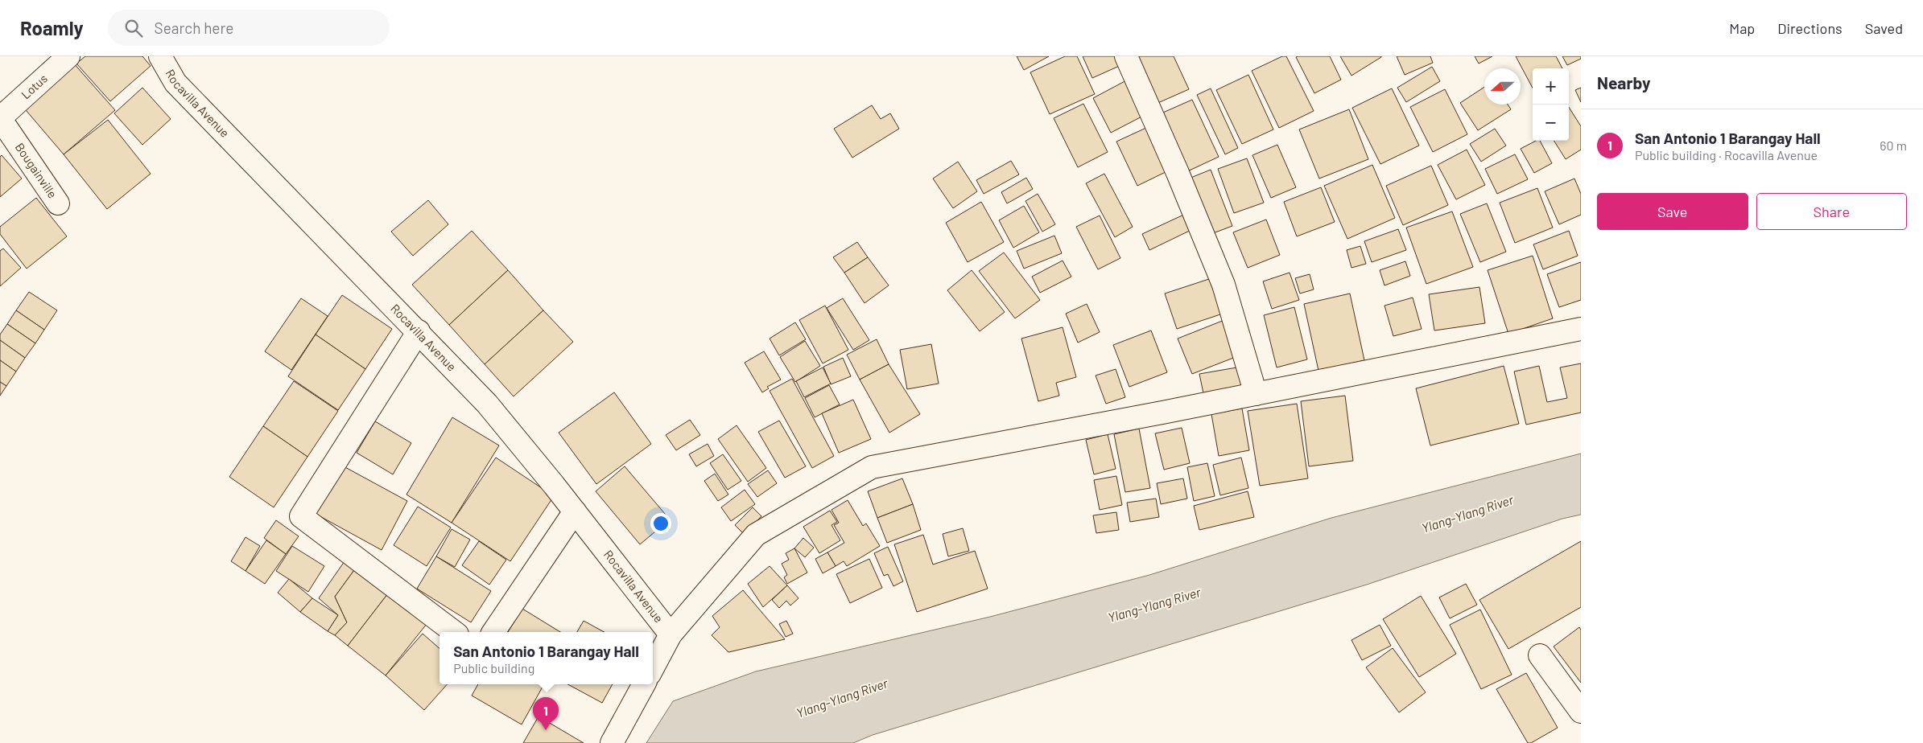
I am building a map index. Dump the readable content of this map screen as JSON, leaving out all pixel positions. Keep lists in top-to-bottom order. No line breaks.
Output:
{"streets":{"street":["Lotus","Rocavilla Avenue","Bougainville"]},"crossings":[["Lotus","Bougainville"]],"water":["Ylang-Ylang River"],"north":"left","page":{"header":"Roamly","search":"Search here","nav":["Map","Directions","Saved"],"heading":"Nearby","map_buttons":["+","−"],"list":[{"mark":"1","name":"San Antonio 1 Barangay Hall","note":"Public building · Rocavilla Avenue","value":"60 m"}],"buttons":["Save","Share"],"popup":["San Antonio 1 Barangay Hall","Public building"],"pins":"1"}}
